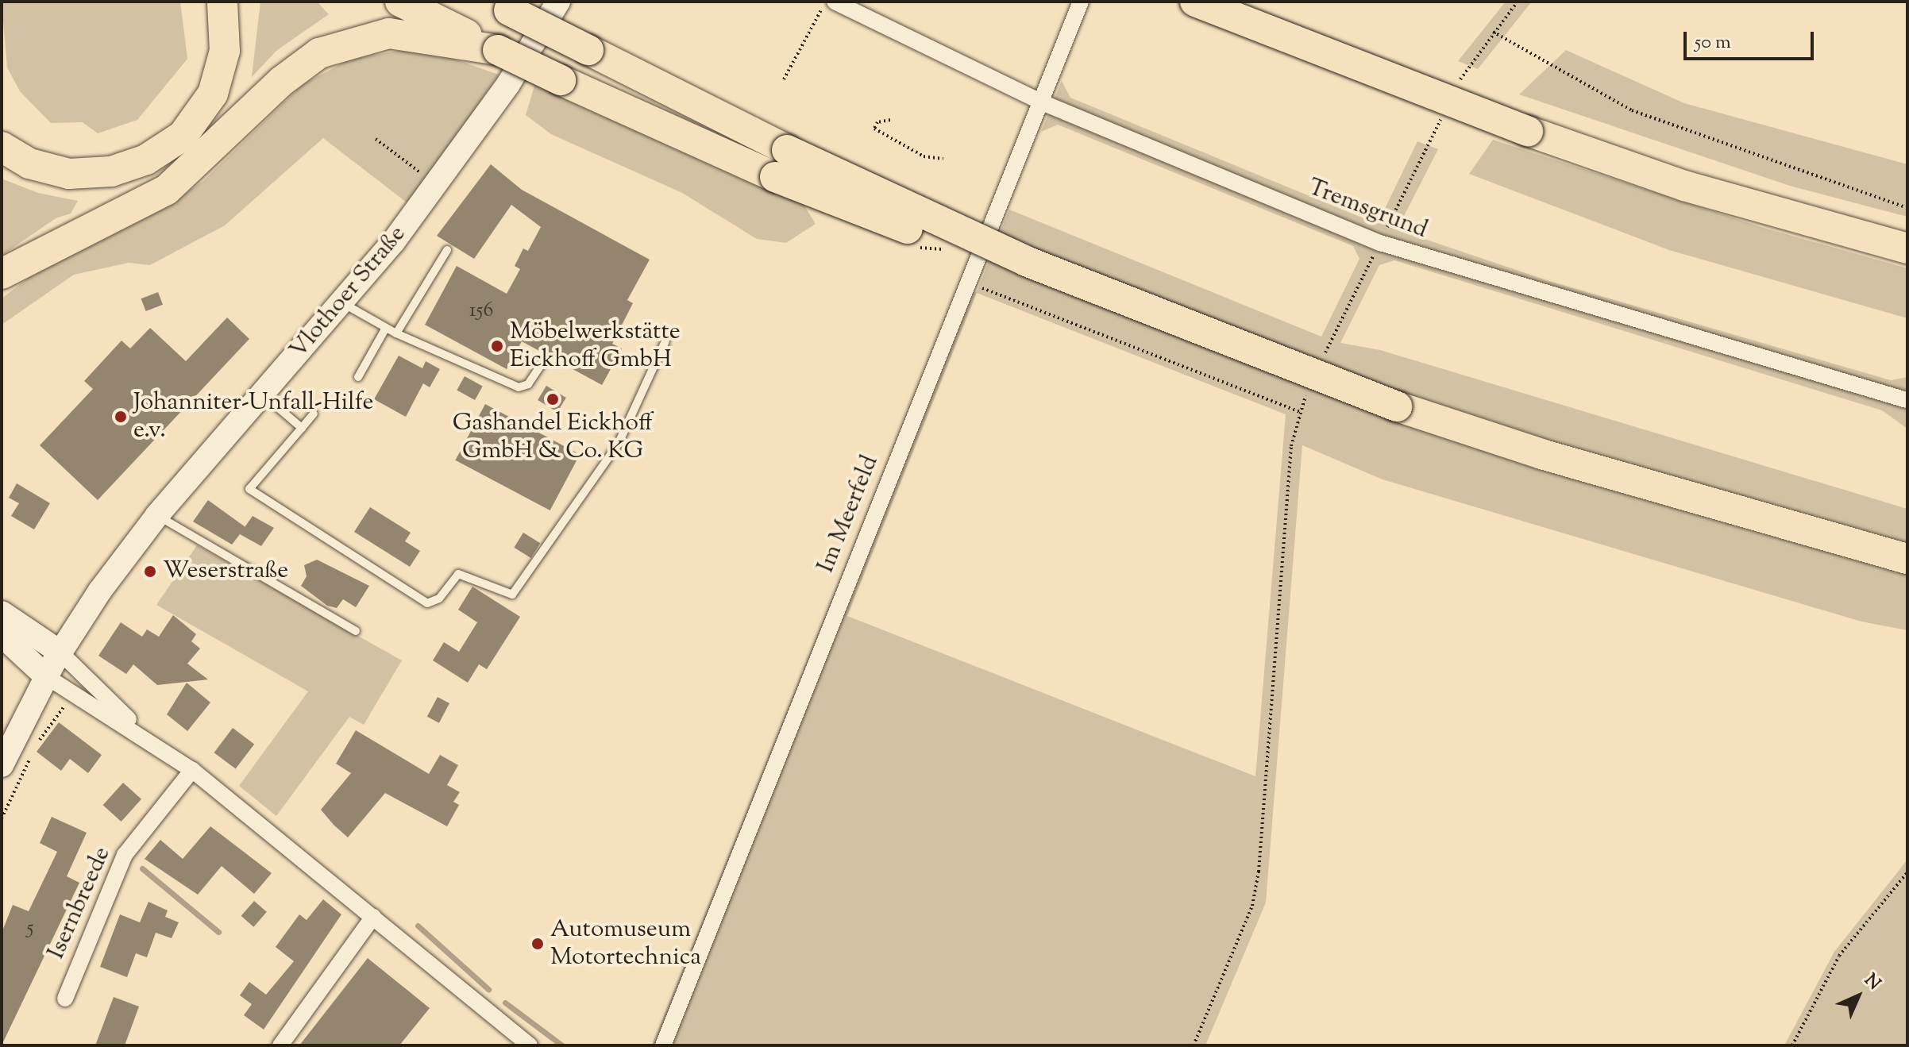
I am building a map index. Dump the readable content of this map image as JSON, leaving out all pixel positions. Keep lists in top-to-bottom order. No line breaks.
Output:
{"streets":{"main road":["Vlothoer Straße"],"street":["Tremsgrund","Im Meerfeld","Isernbreede"]},"crossings":[["Tremsgrund","Im Meerfeld"]],"places":["Möbelwerkstätte Eickhoff GmbH","Gashandel Eickhoff GmbH & Co. KG","Johanniter-Unfall-Hilfe e.v.","Weserstraße","Automuseum Motortechnica"],"house_numbers":["156","5"],"scale_bar":"50 m","north":"top right"}
